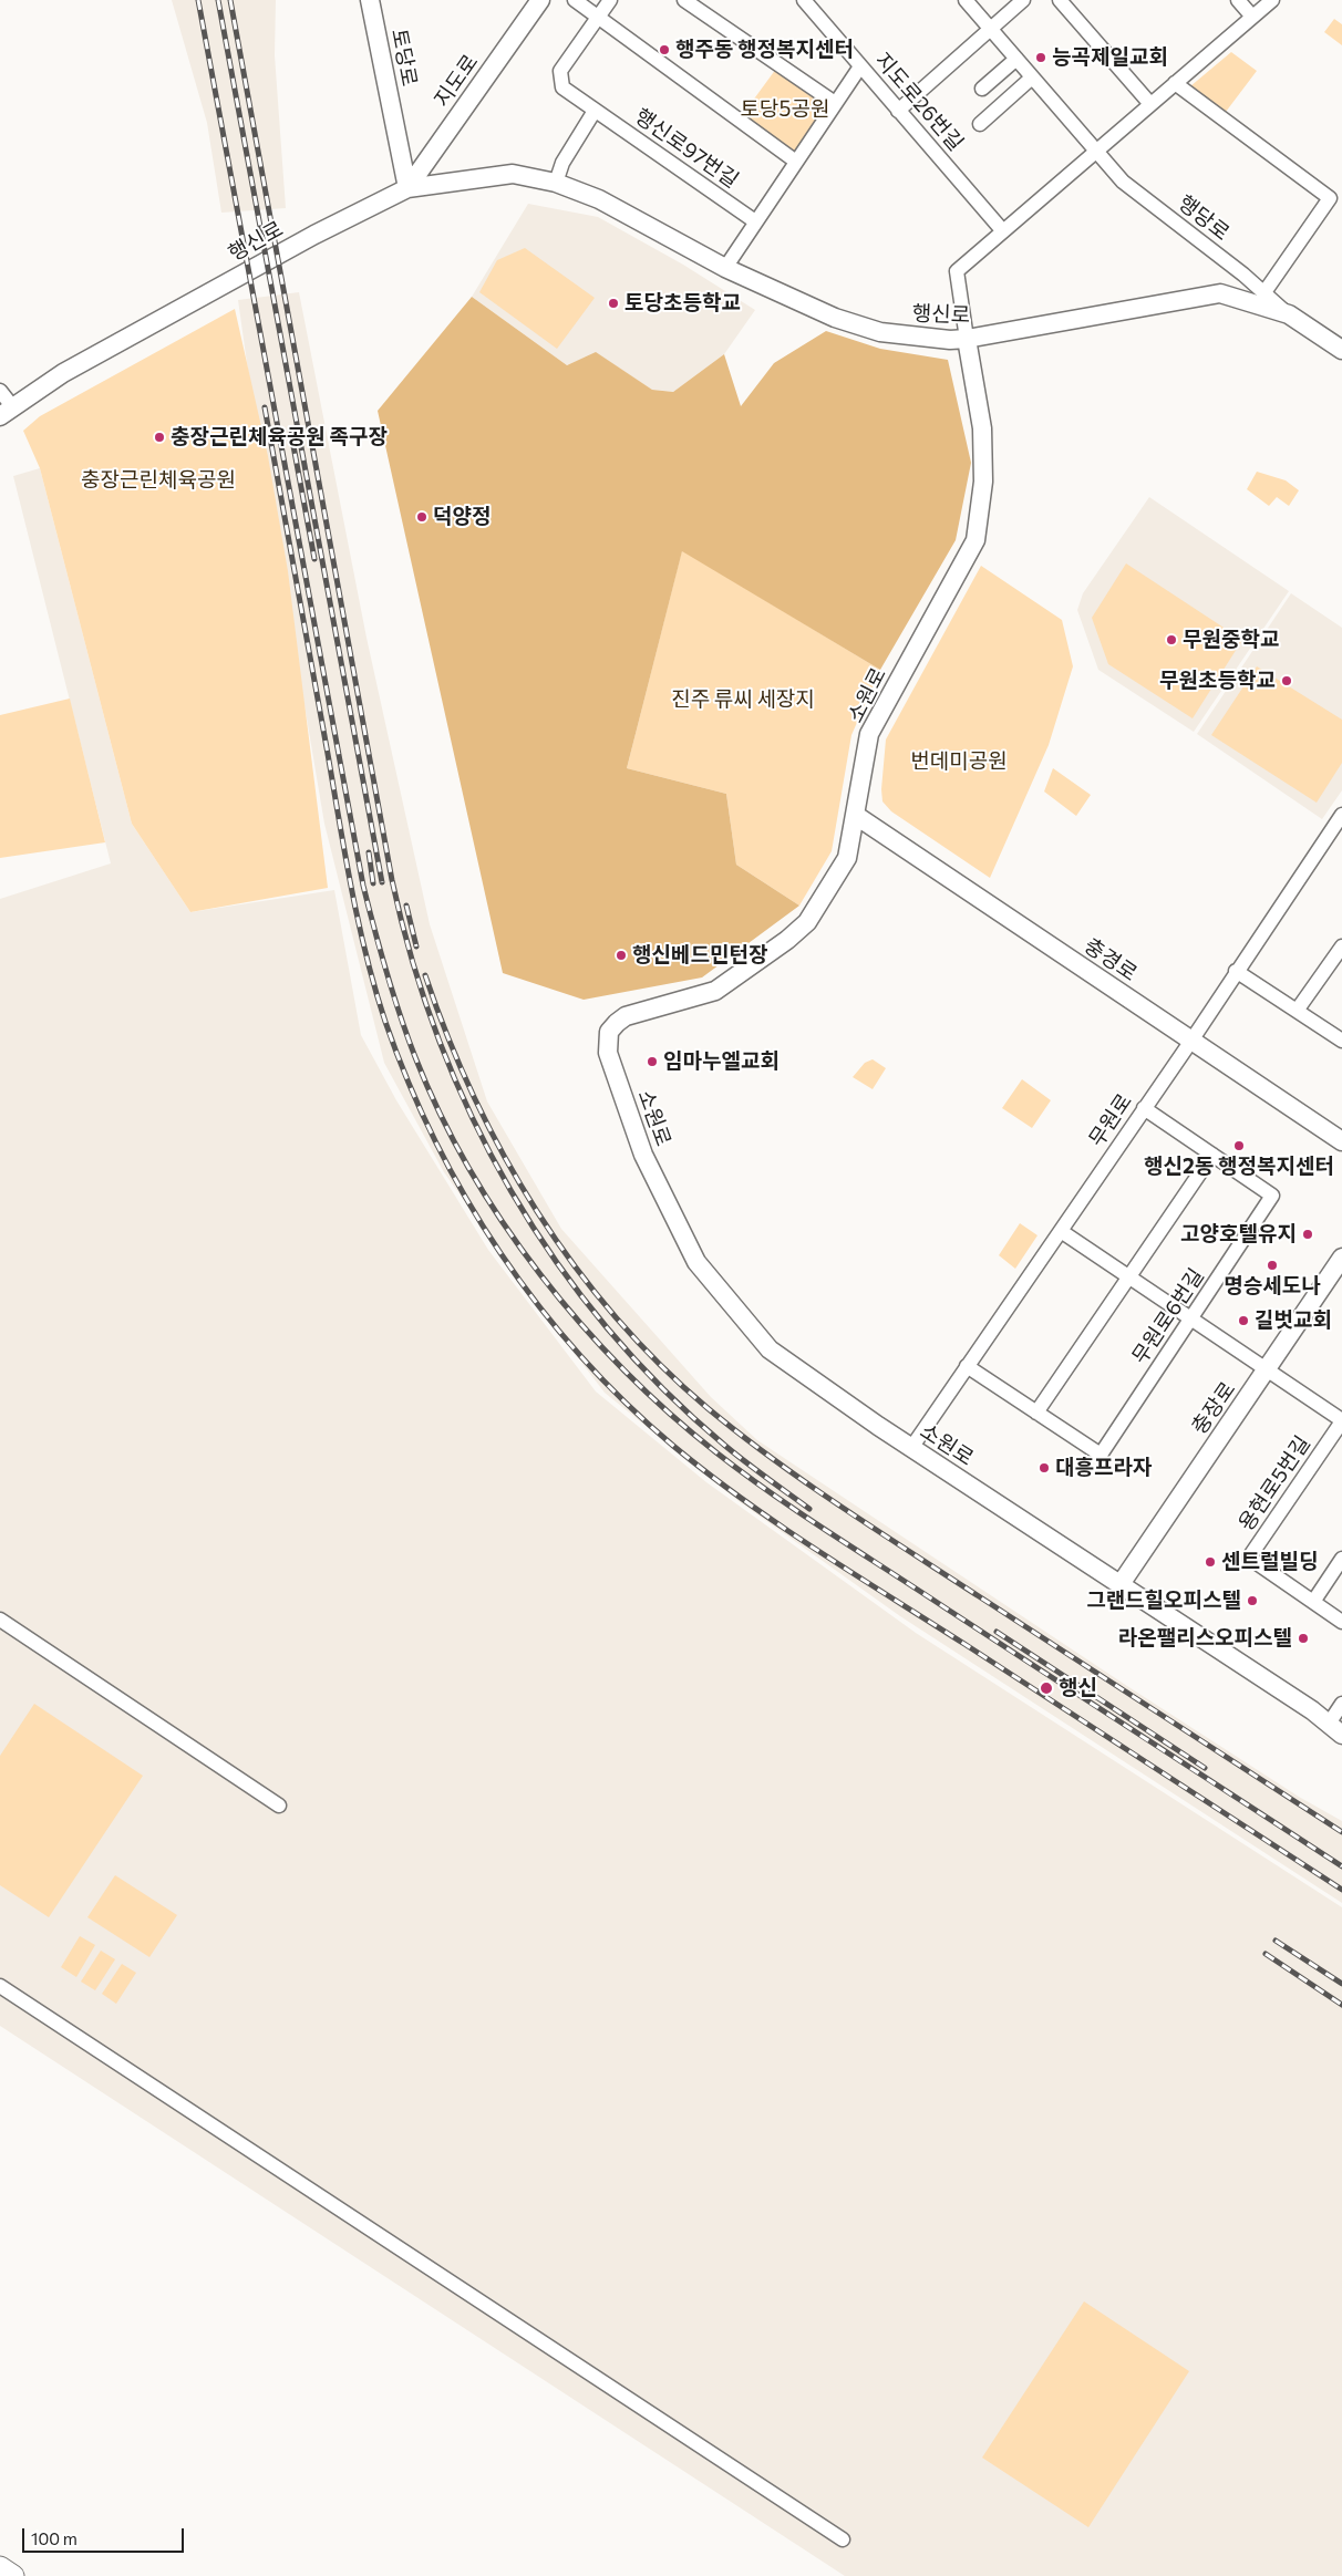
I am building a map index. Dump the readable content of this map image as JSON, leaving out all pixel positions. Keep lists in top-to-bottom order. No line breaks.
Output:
{"streets":{"main road":["토당로","지도로","행신로","소원로","충경로","충장로"],"street":["지도로26번길","행신로97번길","행당로","무원로","무원로6번길","용현로5번길"]},"crossings":[["토당로","지도로"],["토당로","행신로"],["지도로","행신로"],["행당로","행신로"],["행신로","소원로"],["소원로","충경로"],["소원로","무원로"],["소원로","충장로"],["충경로","무원로"],["무원로","무원로6번길"]],"parks":["토당5공원","충장근린체육공원","진주 류씨 세장지","번데미공원"],"places":["행주동 행정복지센터","능곡제일교회","토당초등학교","충장근린체육공원 족구장","덕양정","무원중학교","무원초등학교","행신베드민턴장","임마누엘교회","행신2동 행정복지센터","고양호텔유지","명승세도나","길벗교회","대흥프라자","센트럴빌딩","그랜드힐오피스텔","라온팰리스오피스텔","행신"],"scale_bar":"100 m"}
